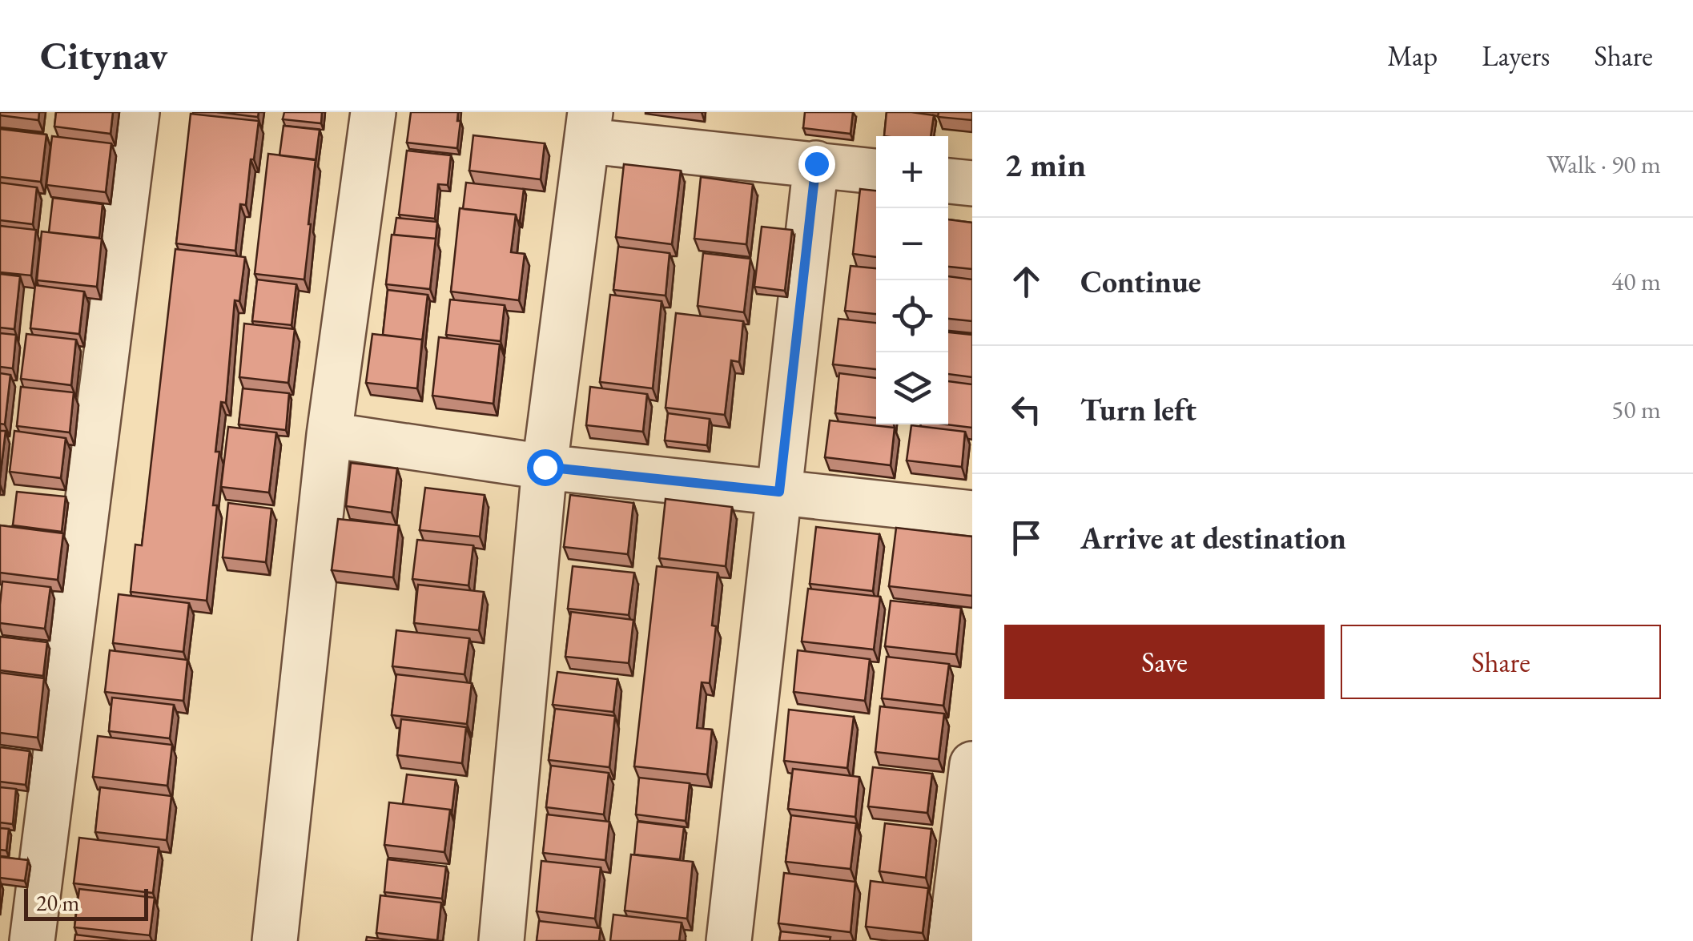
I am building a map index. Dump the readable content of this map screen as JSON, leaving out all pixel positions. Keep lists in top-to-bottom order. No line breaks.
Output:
{"scale_bar":"20 m","page":{"header":"Citynav","nav":["Map","Layers","Share"],"heading":["2 min","Walk · 90 m"],"map_buttons":["+","−"],"list":[["Continue","40 m"],["Turn left","50 m"],"Arrive at destination"],"buttons":["Save","Share"],"scale":"20 m"}}
